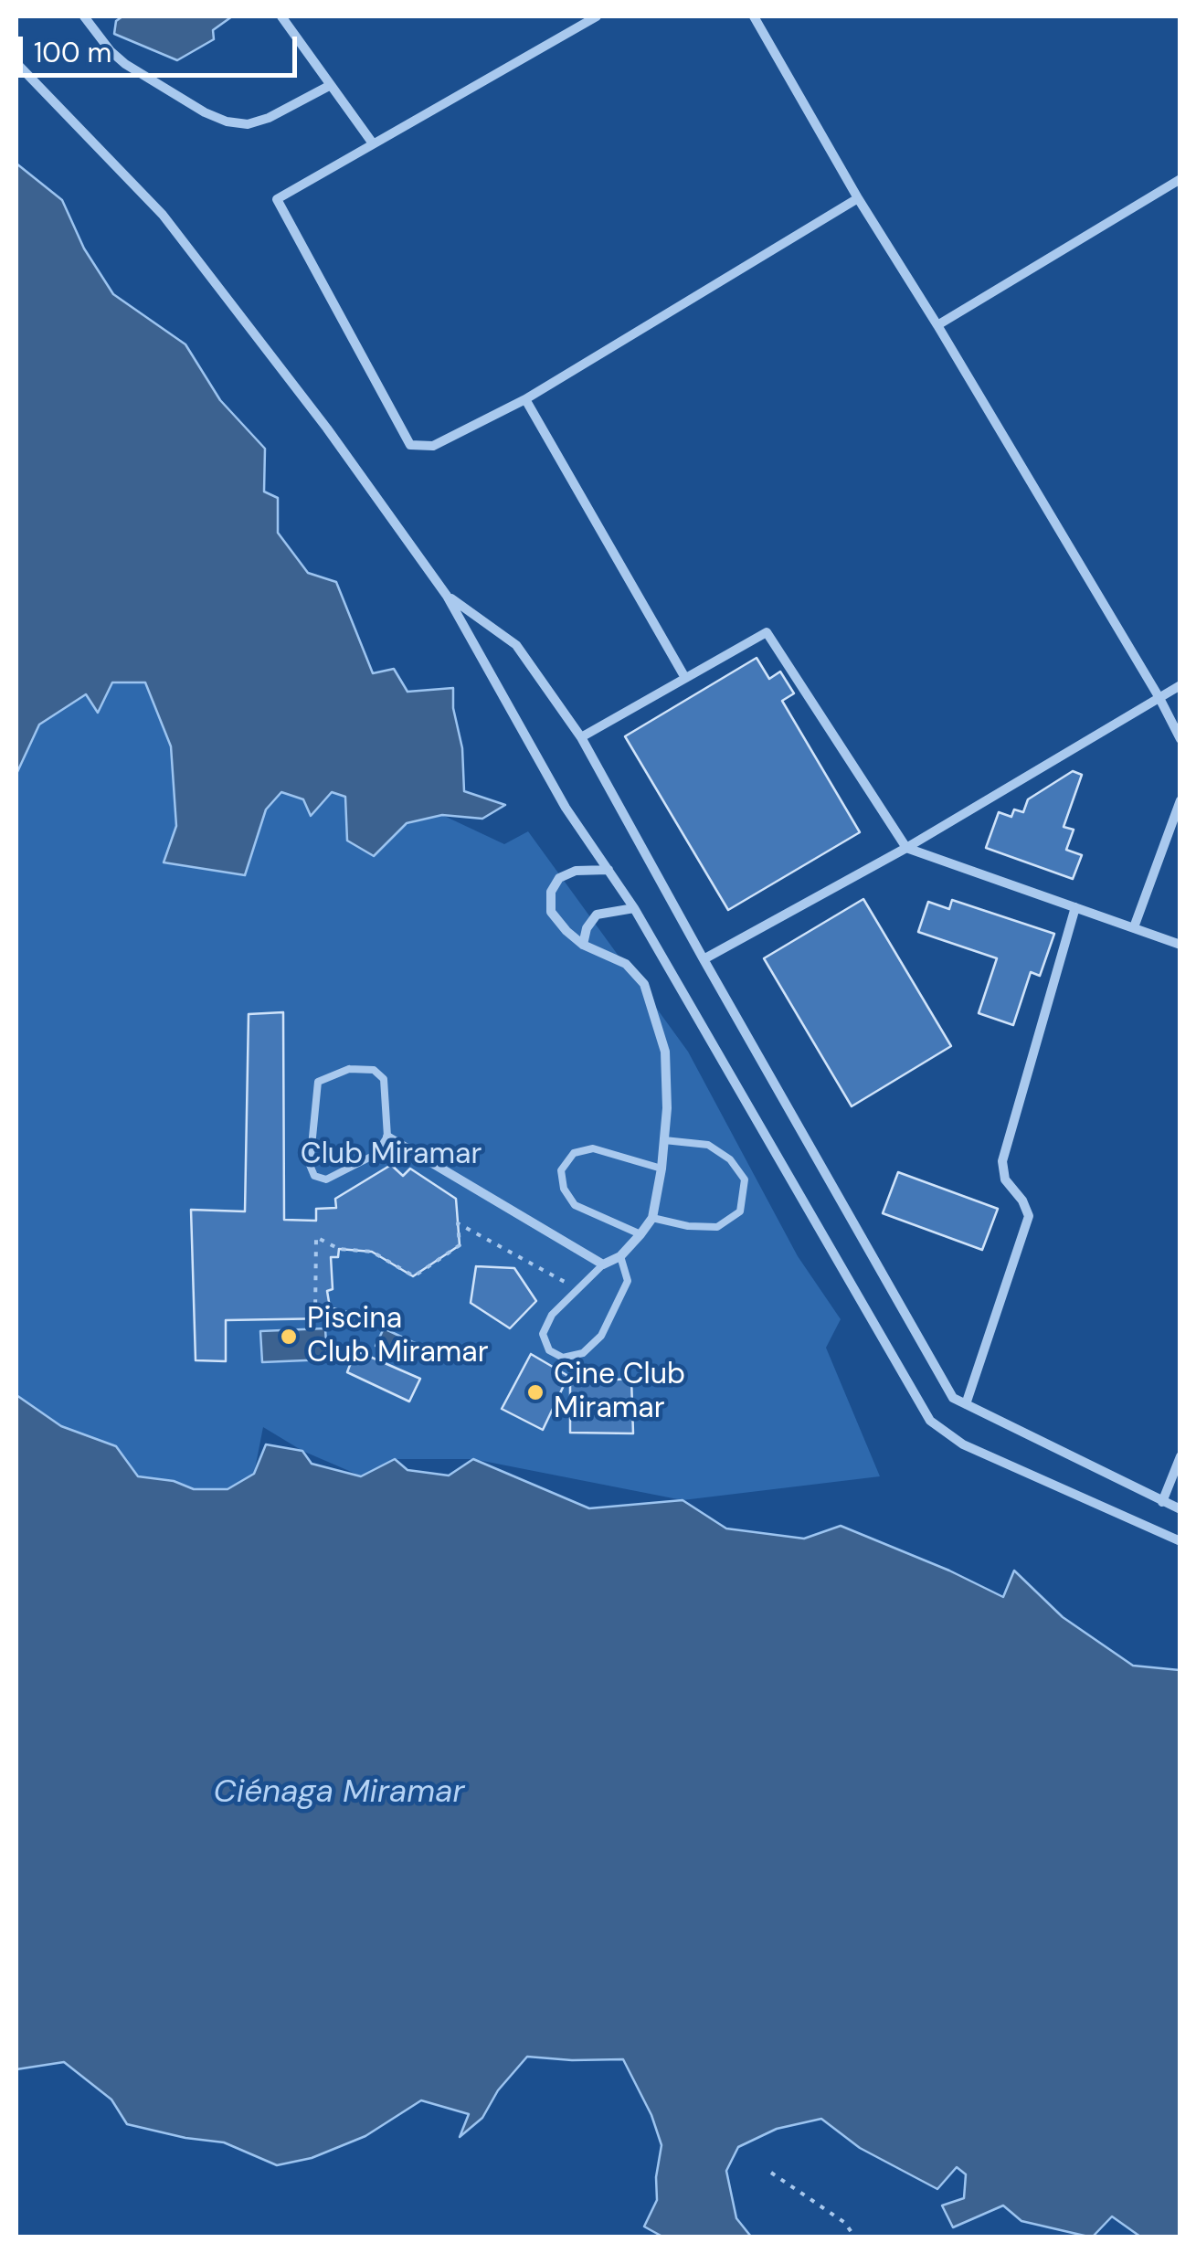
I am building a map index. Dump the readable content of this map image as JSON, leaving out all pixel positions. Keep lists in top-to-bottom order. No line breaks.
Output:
{"water":["Ciénaga Miramar"],"parks":["Club Miramar"],"places":["Piscina Club Miramar","Cine Club Miramar"],"scale_bar":"100 m"}
